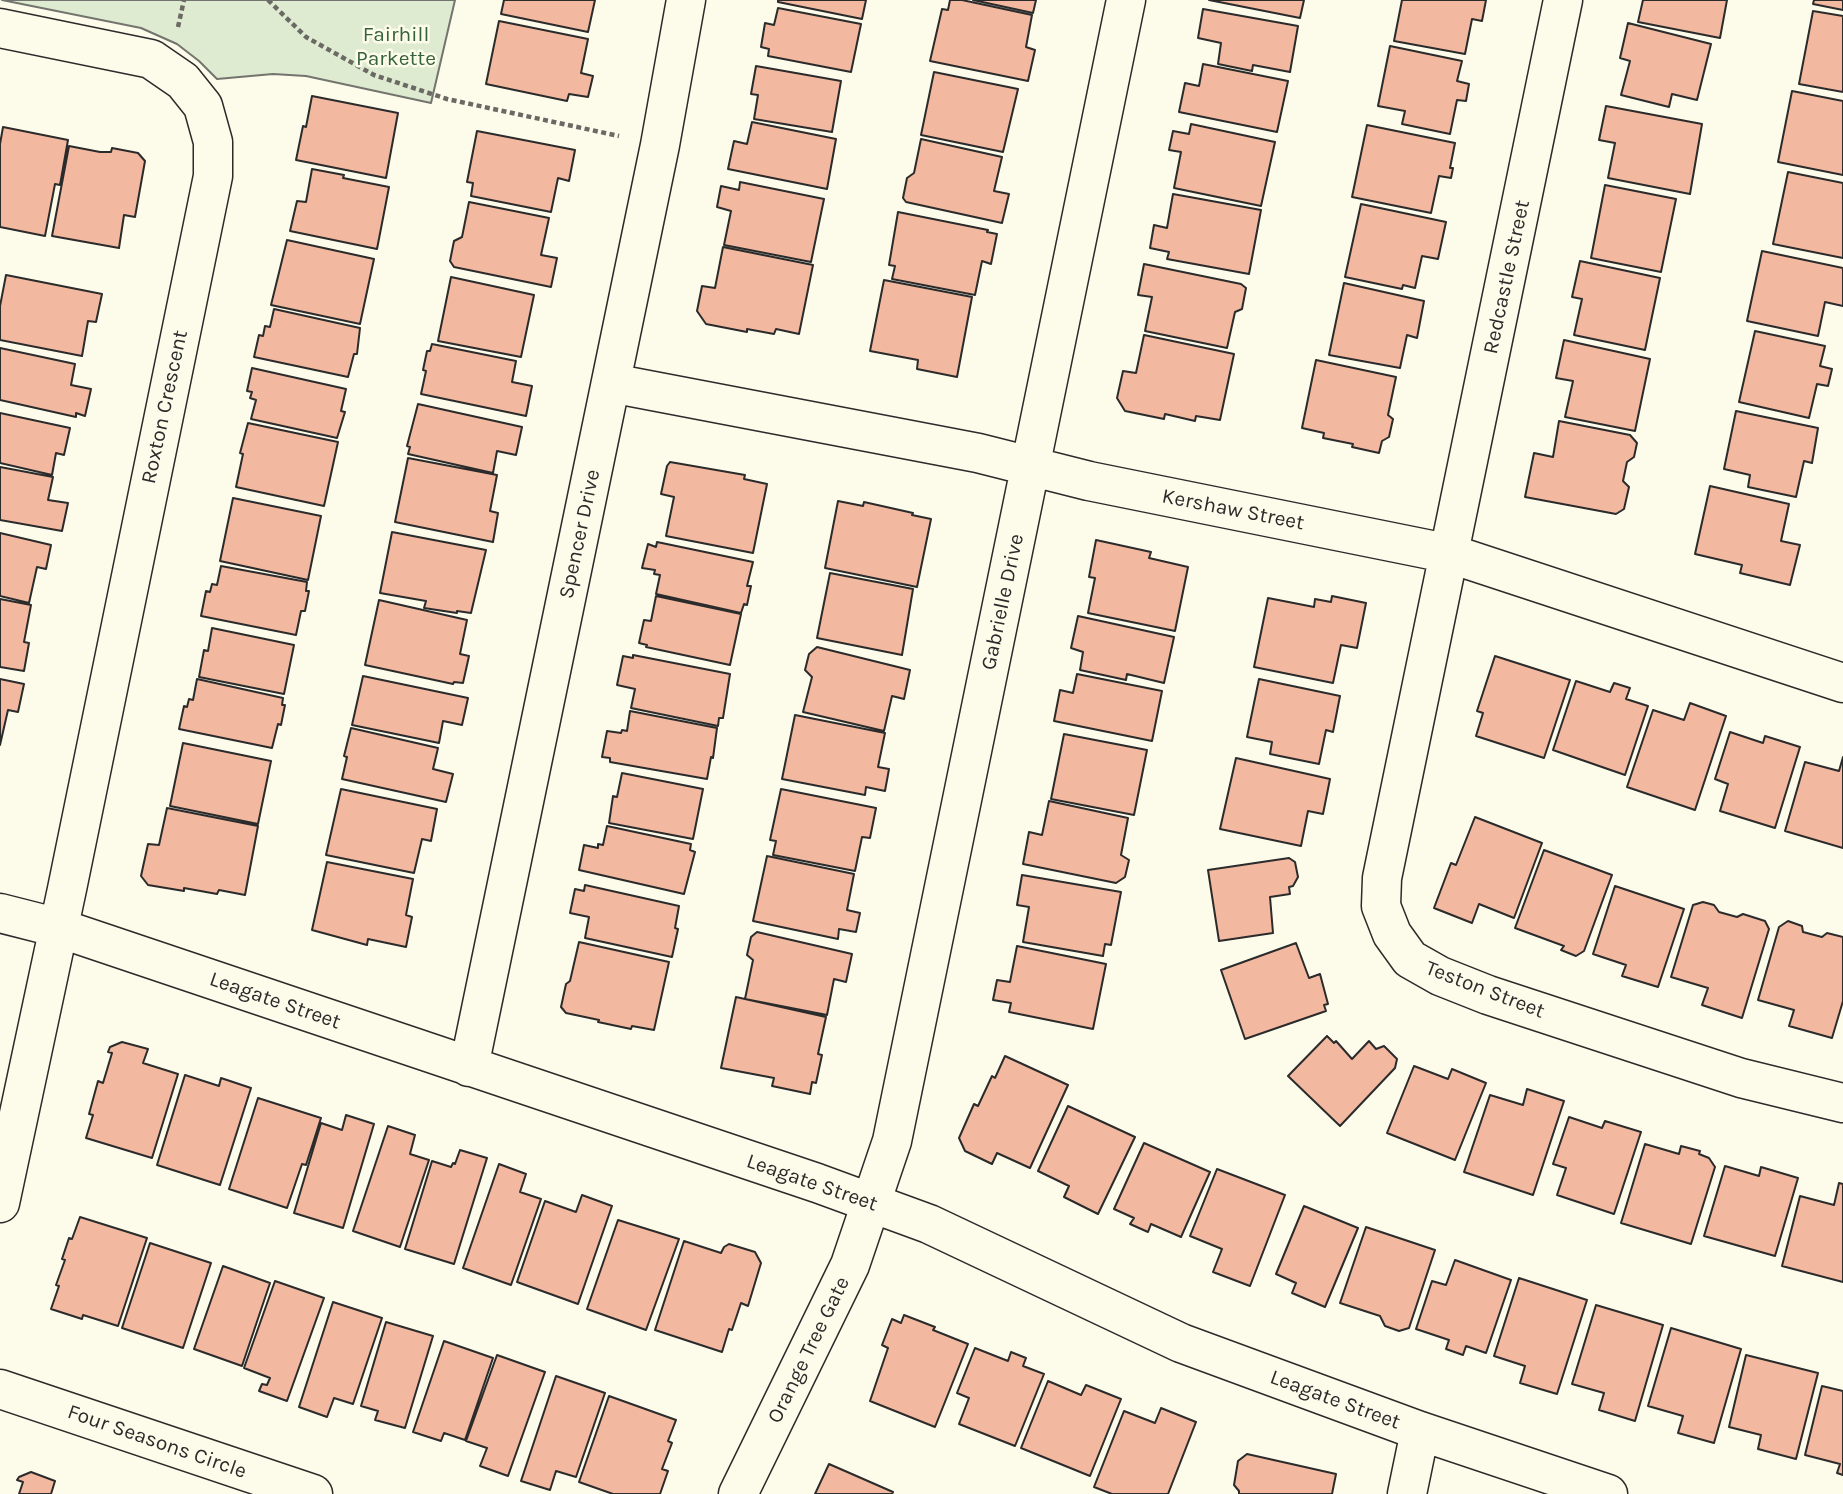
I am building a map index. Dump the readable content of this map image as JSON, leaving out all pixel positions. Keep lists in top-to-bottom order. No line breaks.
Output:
{"streets":{"street":["Redcastle Street","Roxton Crescent","Kershaw Street","Spencer Drive","Gabrielle Drive","Teston Street","Leagate Street","Orange Tree Gate","Four Seasons Circle"]},"crossings":[["Redcastle Street","Kershaw Street"],["Redcastle Street","Teston Street"],["Roxton Crescent","Leagate Street"],["Kershaw Street","Spencer Drive"],["Kershaw Street","Gabrielle Drive"],["Kershaw Street","Teston Street"],["Spencer Drive","Leagate Street"],["Gabrielle Drive","Leagate Street"],["Gabrielle Drive","Orange Tree Gate"],["Leagate Street","Orange Tree Gate"]],"parks":["Fairhill Parkette"]}
